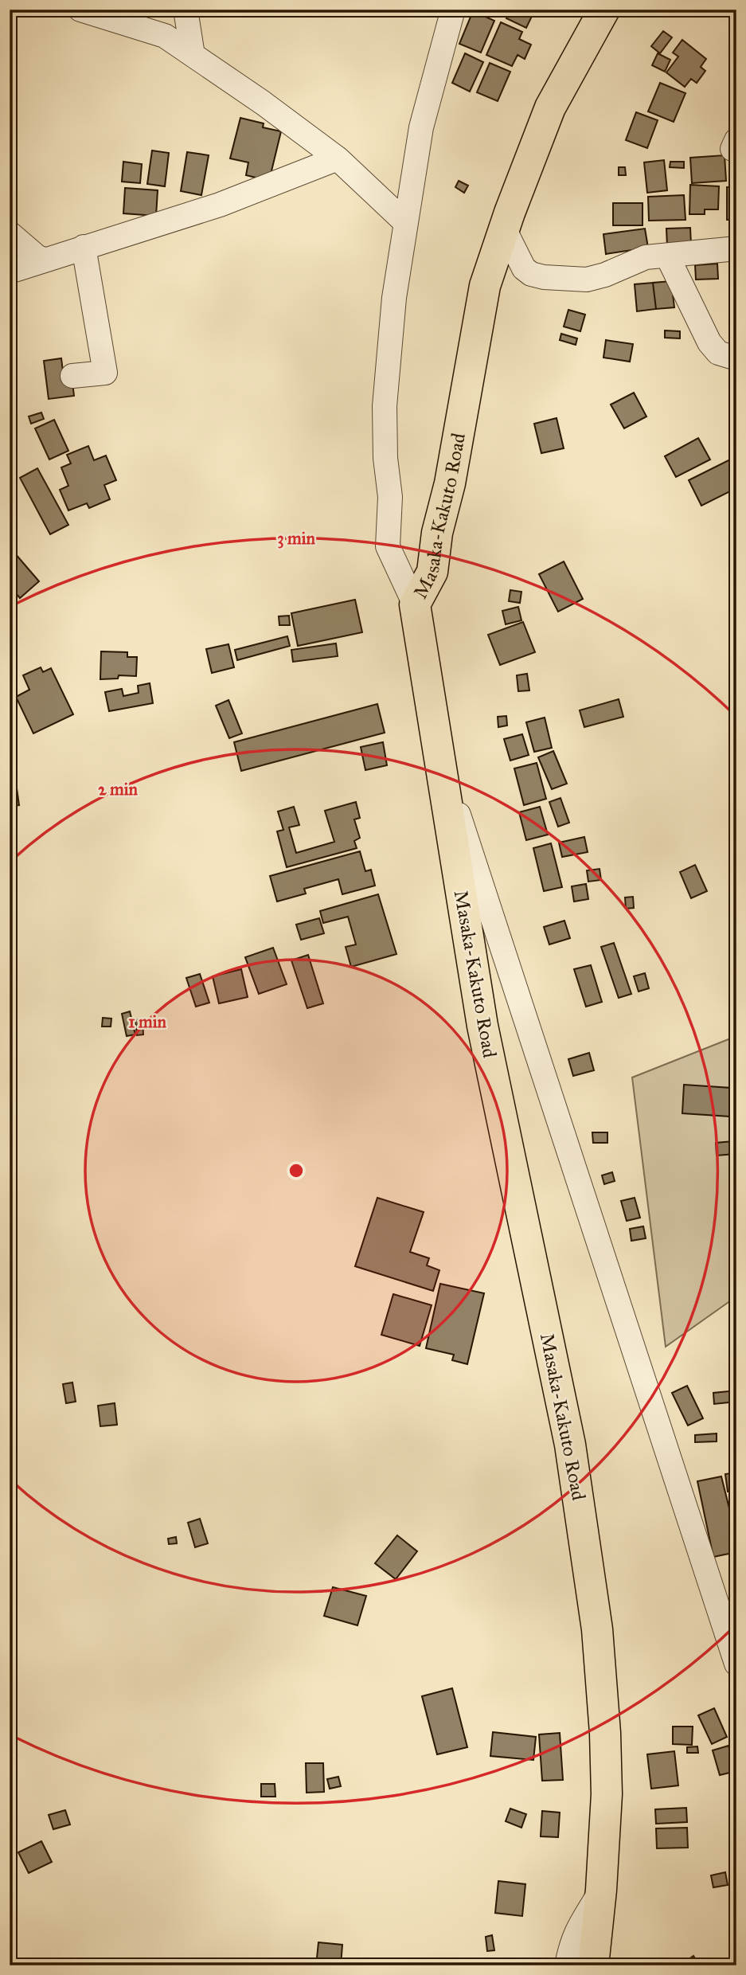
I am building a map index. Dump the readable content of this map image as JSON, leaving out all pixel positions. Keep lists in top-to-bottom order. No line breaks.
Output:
{"streets":{"highway":["Masaka-Kakuto Road"]},"rings":["3 min","2 min","1 min"]}
